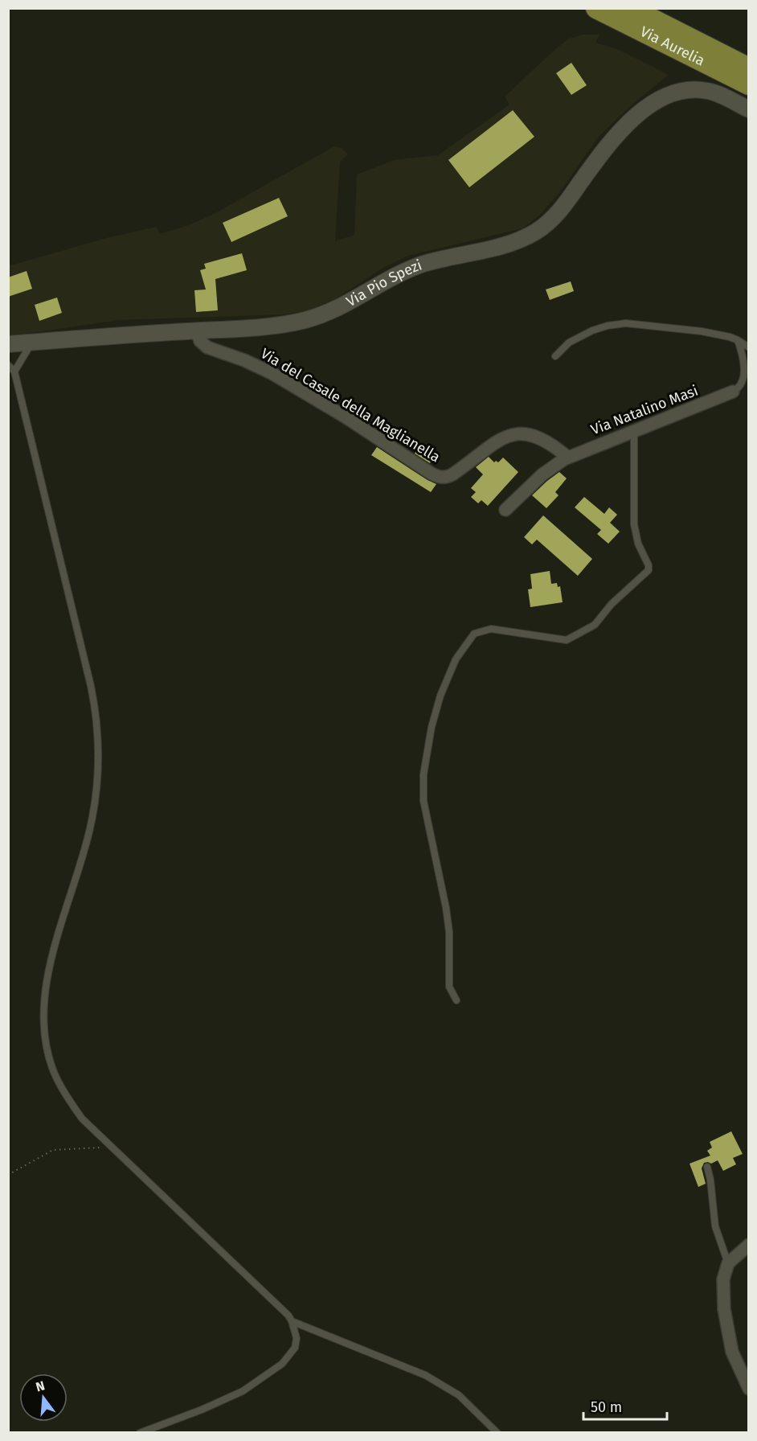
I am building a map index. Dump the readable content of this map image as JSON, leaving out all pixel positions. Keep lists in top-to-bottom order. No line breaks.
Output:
{"streets":{"highway":["Via Aurelia"],"street":["Via Pio Spezi","Via del Casale della Maglianella","Via Natalino Masi"]},"crossings":[["Via Aurelia","Via Pio Spezi"],["Via Pio Spezi","Via del Casale della Maglianella"],["Via del Casale della Maglianella","Via Natalino Masi"]],"scale_bar":"50 m","north":"top"}
